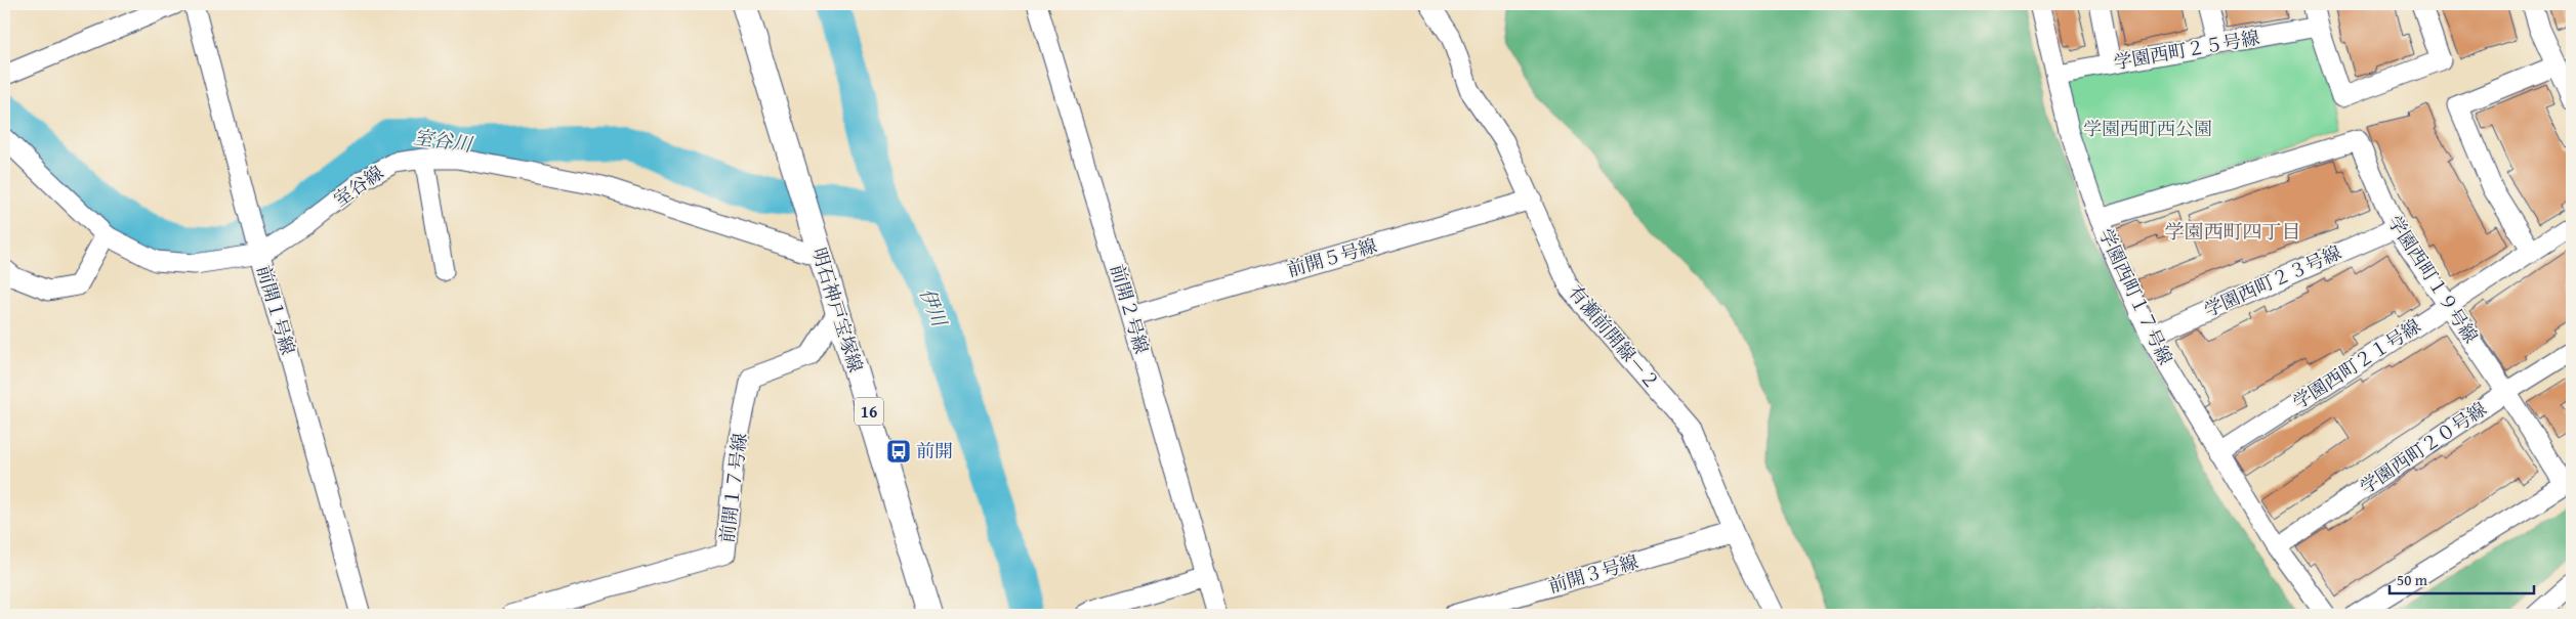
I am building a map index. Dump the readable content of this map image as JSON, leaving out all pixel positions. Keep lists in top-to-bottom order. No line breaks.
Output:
{"streets":{"main road":["明石神戸宝塚線","16"],"street":["学園西町２５号線","室谷線","前開５号線","学園西町１９号線","学園西町２３号線","学園西町１７号線","前開２号線","前開１号線","有瀬前開線－２","学園西町２１号線","学園西町２０号線","前開１７号線","前開３号線"]},"crossings":[["学園西町２５号線","学園西町１７号線"],["室谷線","前開１号線"],["室谷線","明石神戸宝塚線"],["前開５号線","前開２号線"],["前開５号線","有瀬前開線－２"],["学園西町１９号線","学園西町２３号線"],["学園西町１９号線","学園西町１７号線"],["学園西町１９号線","学園西町２１号線"],["学園西町１９号線","学園西町２０号線"],["学園西町２３号線","学園西町１７号線"],["学園西町１７号線","学園西町２１号線"],["学園西町１７号線","学園西町２０号線"],["明石神戸宝塚線","前開１７号線"],["有瀬前開線－２","前開３号線"]],"districts":["学園西町四丁目"],"water":["室谷川","伊川"],"parks":["学園西町西公園"],"places":{"bus stop":["前開"]},"scale_bar":"50 m"}
